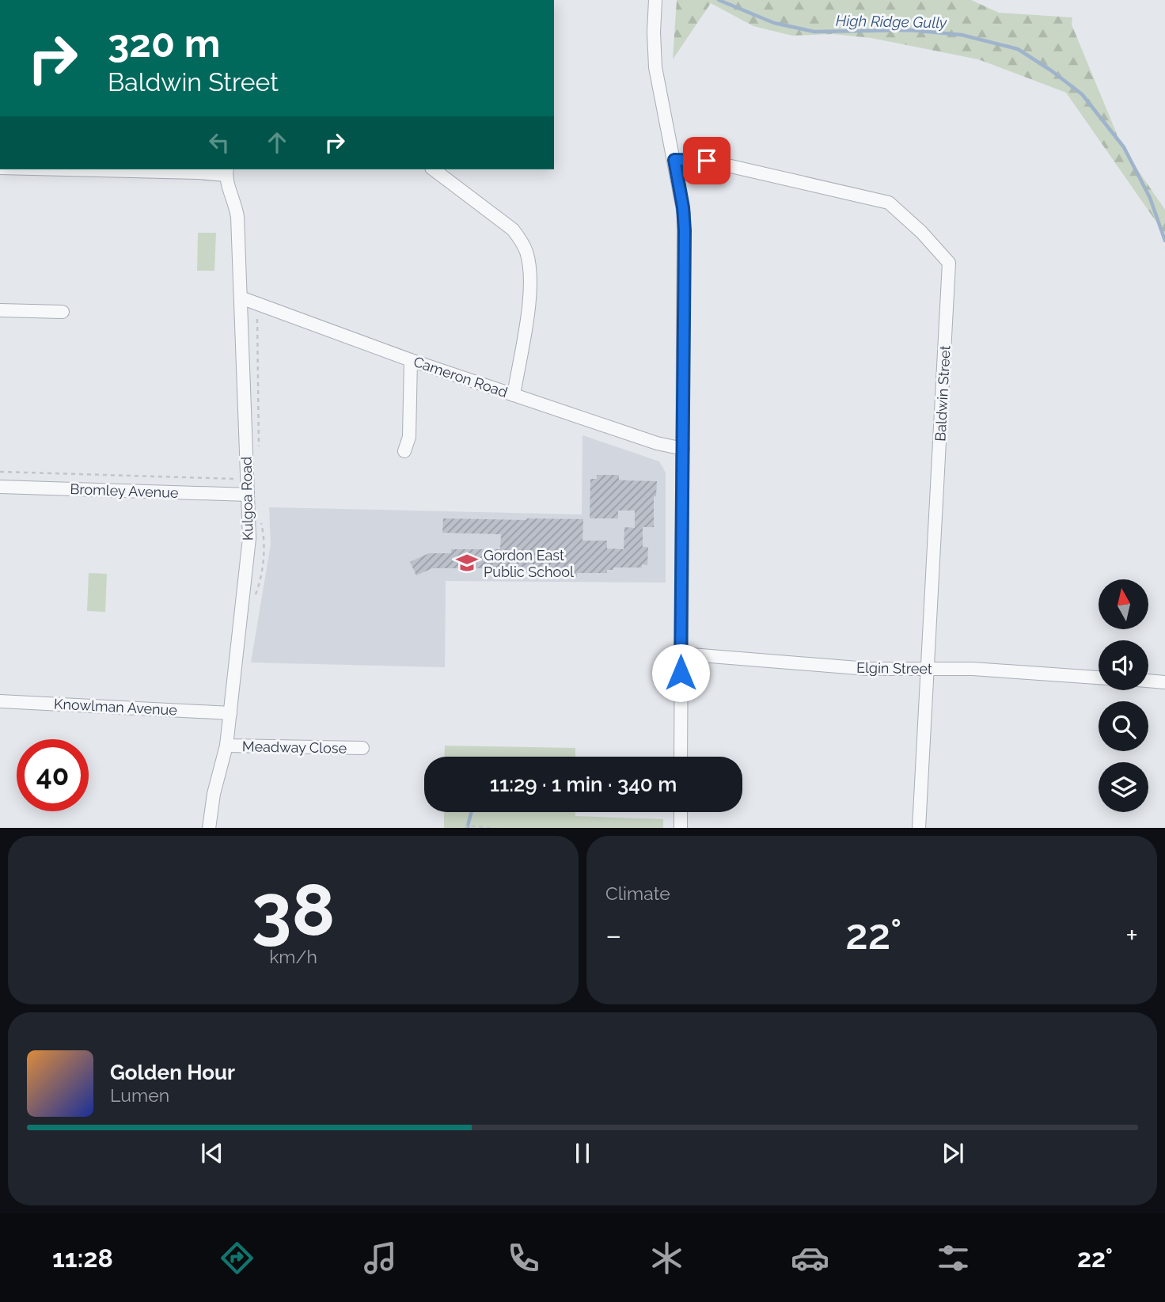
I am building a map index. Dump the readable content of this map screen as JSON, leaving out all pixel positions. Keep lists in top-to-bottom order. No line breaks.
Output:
{"streets":{"street":["Cameron Road","Baldwin Street","Bromley Avenue","Kulgoa Road","Elgin Street","Knowlman Avenue","Meadway Close"]},"crossings":[["Cameron Road","Kulgoa Road"],["Baldwin Street","Elgin Street"],["Bromley Avenue","Kulgoa Road"],["Kulgoa Road","Knowlman Avenue"],["Kulgoa Road","Meadway Close"]],"water":["High Ridge Gully"],"places":{"school or university":["Gordon East Public School"]},"north":"top","page":{"turn":["320 m","Baldwin Street"],"limit":"40","trip":"11:29 · 1 min · 340 m","tile":[["38","km/h"],"Climate"],"heat":["−","22°","+"],"song":["Golden Hour","Lumen"],"tabs":["11:28","22°"]}}
